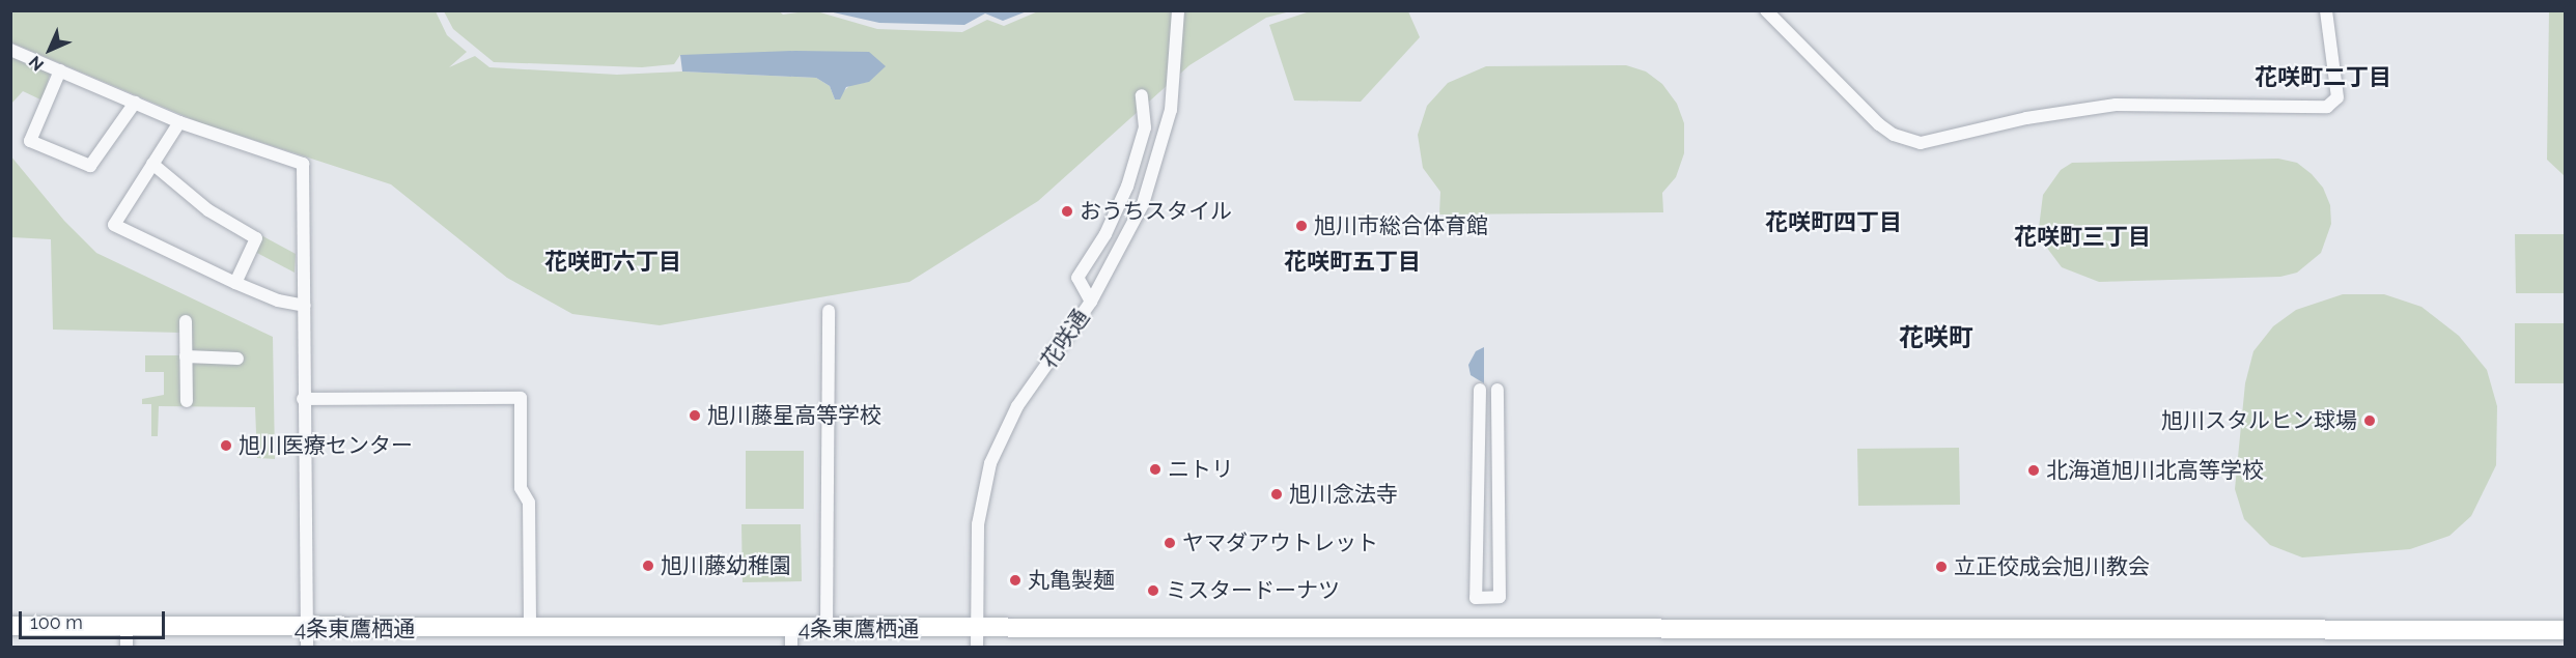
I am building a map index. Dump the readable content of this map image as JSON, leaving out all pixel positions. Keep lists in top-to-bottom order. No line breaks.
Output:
{"streets":{"highway":["4条東鷹栖通"],"street":["花咲通"]},"crossings":[["花咲通","4条東鷹栖通"]],"districts":["花咲町二丁目","花咲町四丁目","花咲町三丁目","花咲町六丁目","花咲町五丁目","花咲町"],"places":["おうちスタイル","旭川市総合体育館","旭川藤星高等学校","旭川スタルヒン球場","旭川医療センター","ニトリ","北海道旭川北高等学校","旭川念法寺","ヤマダアウトレット","旭川藤幼稚園","立正佼成会旭川教会","丸亀製麺","ミスタードーナツ"],"scale_bar":"100 m","north":"bottom left"}
